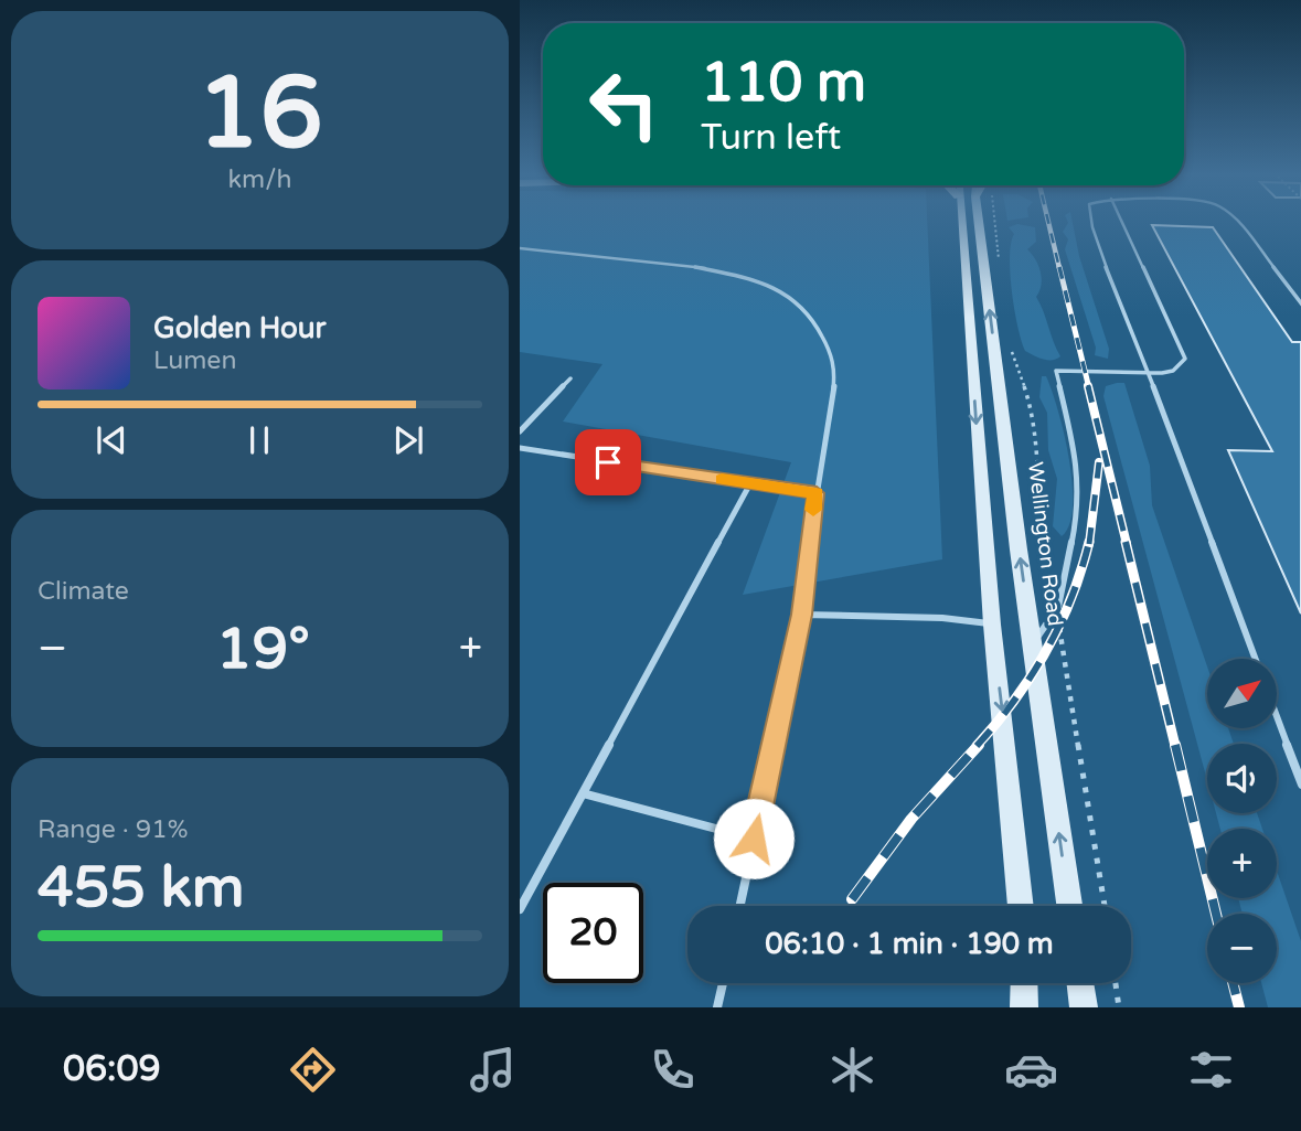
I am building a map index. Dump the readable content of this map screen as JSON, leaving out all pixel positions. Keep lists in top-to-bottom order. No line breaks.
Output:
{"streets":{"main road":["Wellington Road"]},"north":"top right","page":{"tile":[["16","km/h"],"Climate",["Range · 91%","455 km"]],"turn":["110 m","Turn left"],"song":["Golden Hour","Lumen"],"heat":["−","19°","+"],"map_buttons":["+","−"],"limit":"20","trip":"06:10 · 1 min · 190 m","tabs":"06:09"}}
